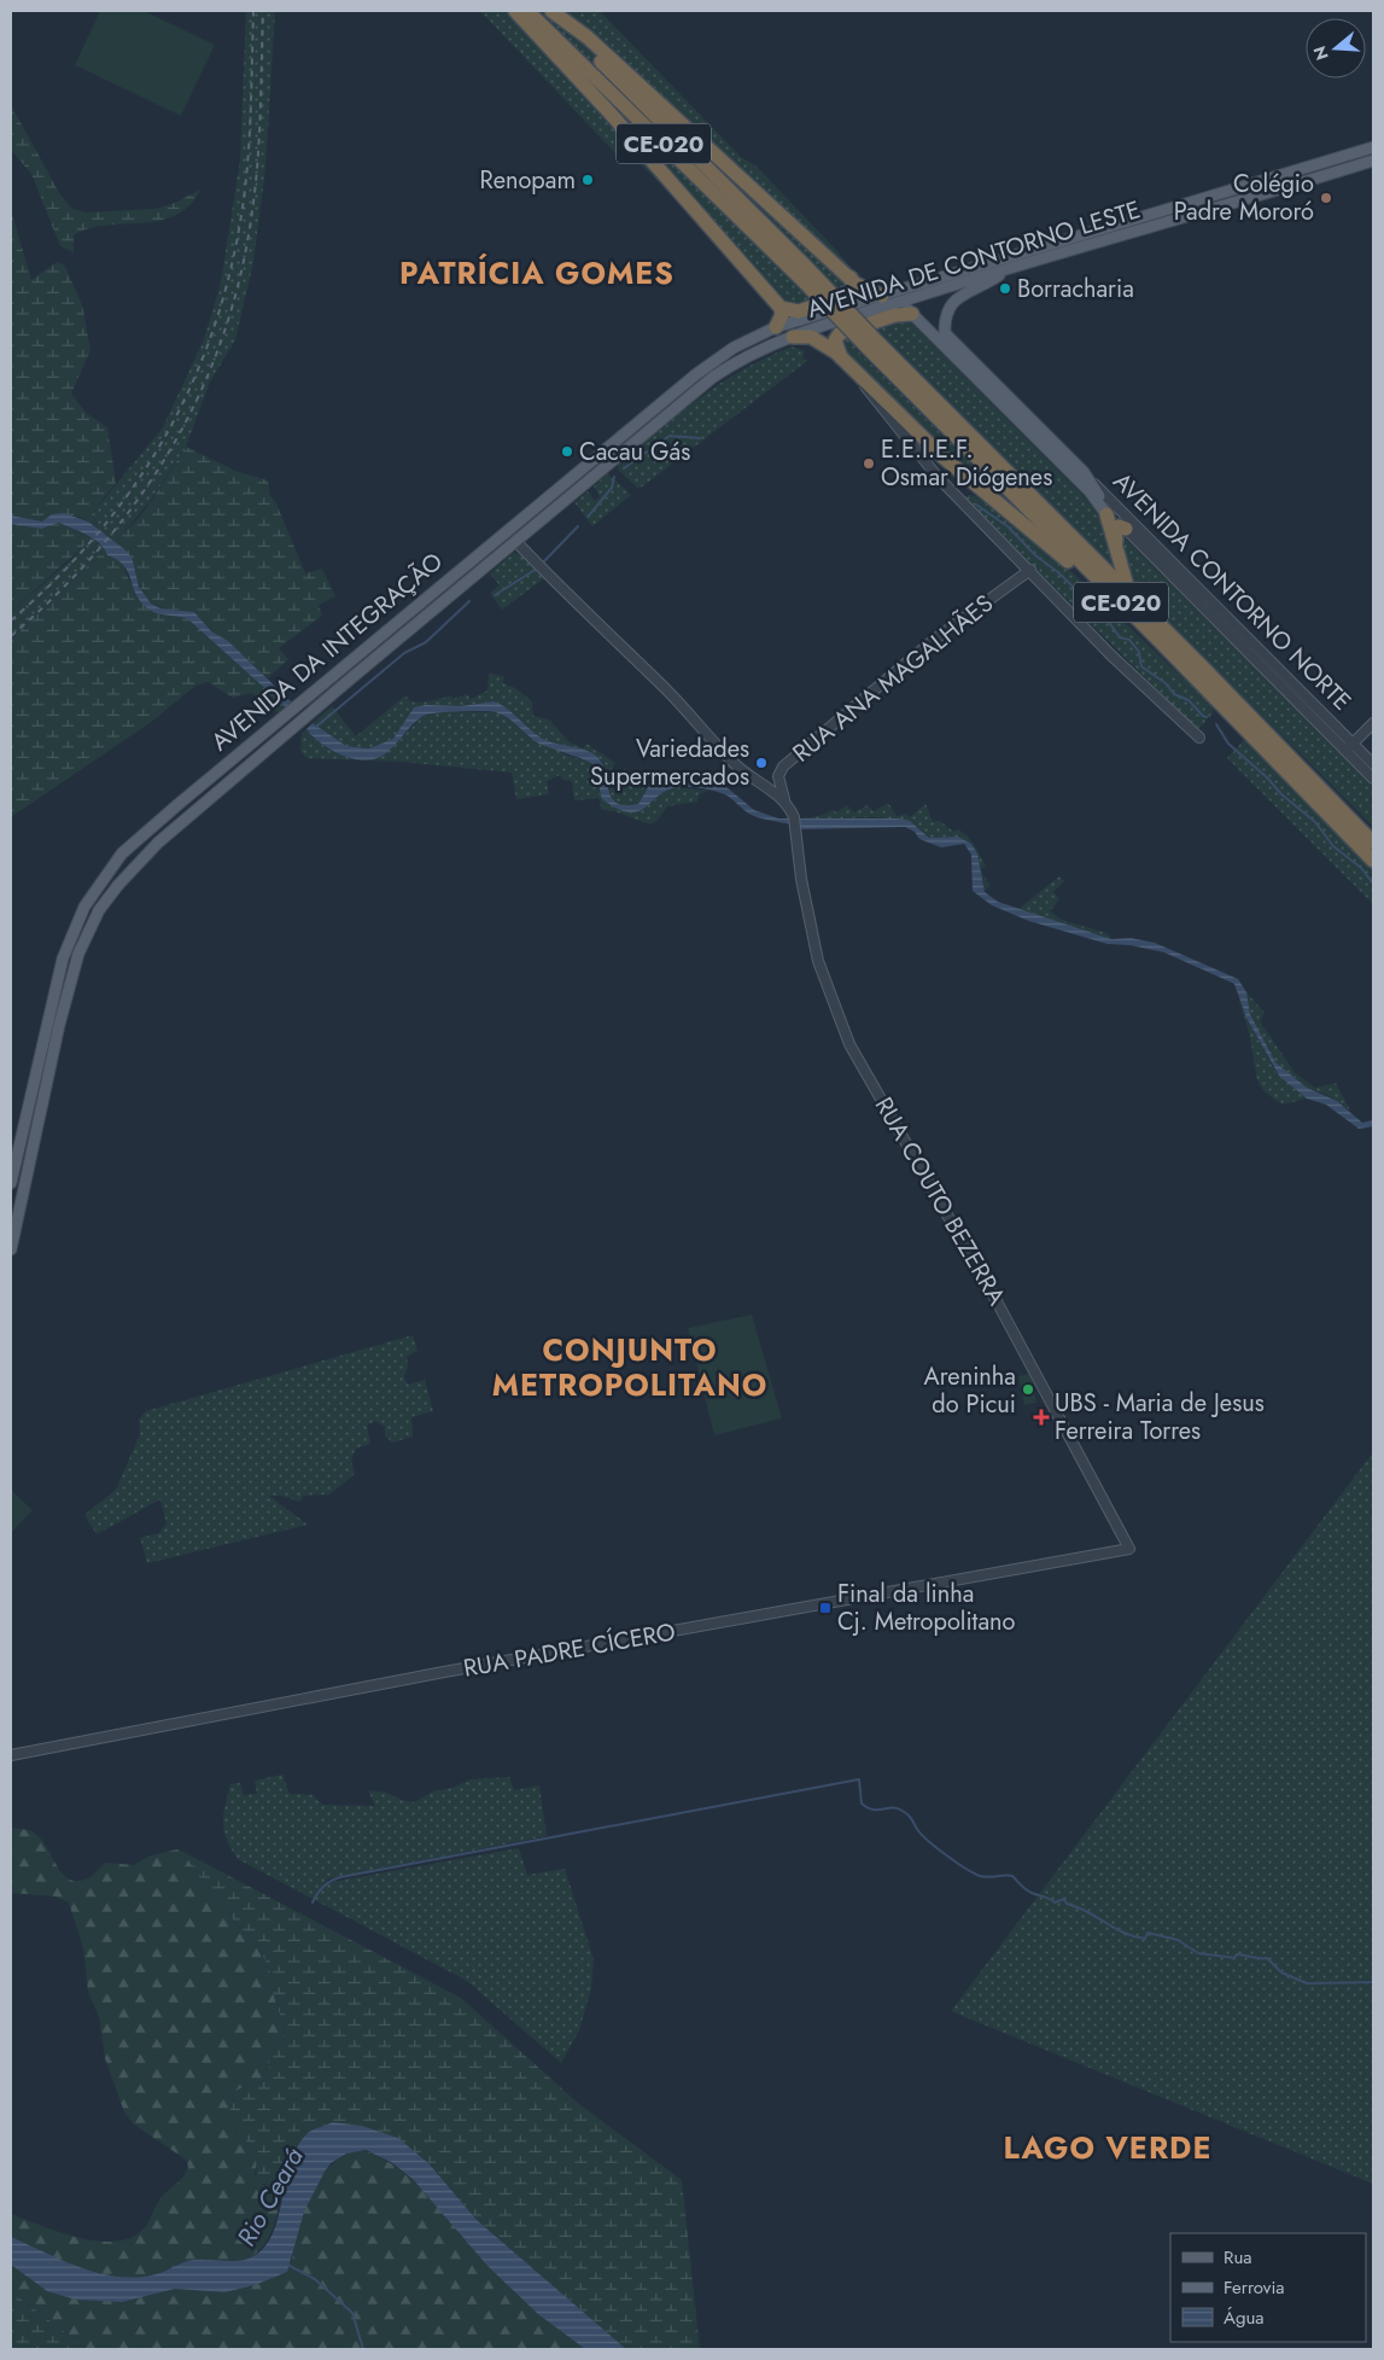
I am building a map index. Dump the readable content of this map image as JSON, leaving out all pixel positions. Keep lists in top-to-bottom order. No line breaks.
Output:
{"streets":{"highway":["CE-020"],"main road":["AVENIDA DE CONTORNO LESTE","AVENIDA CONTORNO NORTE","AVENIDA DA INTEGRAÇÃO"],"street":["RUA ANA MAGALHÃES","RUA COUTO BEZERRA","RUA PADRE CÍCERO"]},"crossings":[["AVENIDA DE CONTORNO LESTE","AVENIDA CONTORNO NORTE"],["AVENIDA DE CONTORNO LESTE","AVENIDA DA INTEGRAÇÃO"],["RUA ANA MAGALHÃES","RUA COUTO BEZERRA"],["RUA COUTO BEZERRA","RUA PADRE CÍCERO"]],"districts":["PATRÍCIA GOMES","CONJUNTO METROPOLITANO","LAGO VERDE"],"water":["Rio Ceará"],"places":{"other":["Renopam","Colégio Padre Mororó","Borracharia","Cacau Gás","E.E.I.E.F. Osmar Diógenes","Variedades Supermercados","Areninha do Picui"],"health":["UBS - Maria de Jesus Ferreira Torres"],"transit":["Final da linha Cj. Metropolitano"]},"legend":["Rua","Ferrovia","Água"],"north":"left"}
